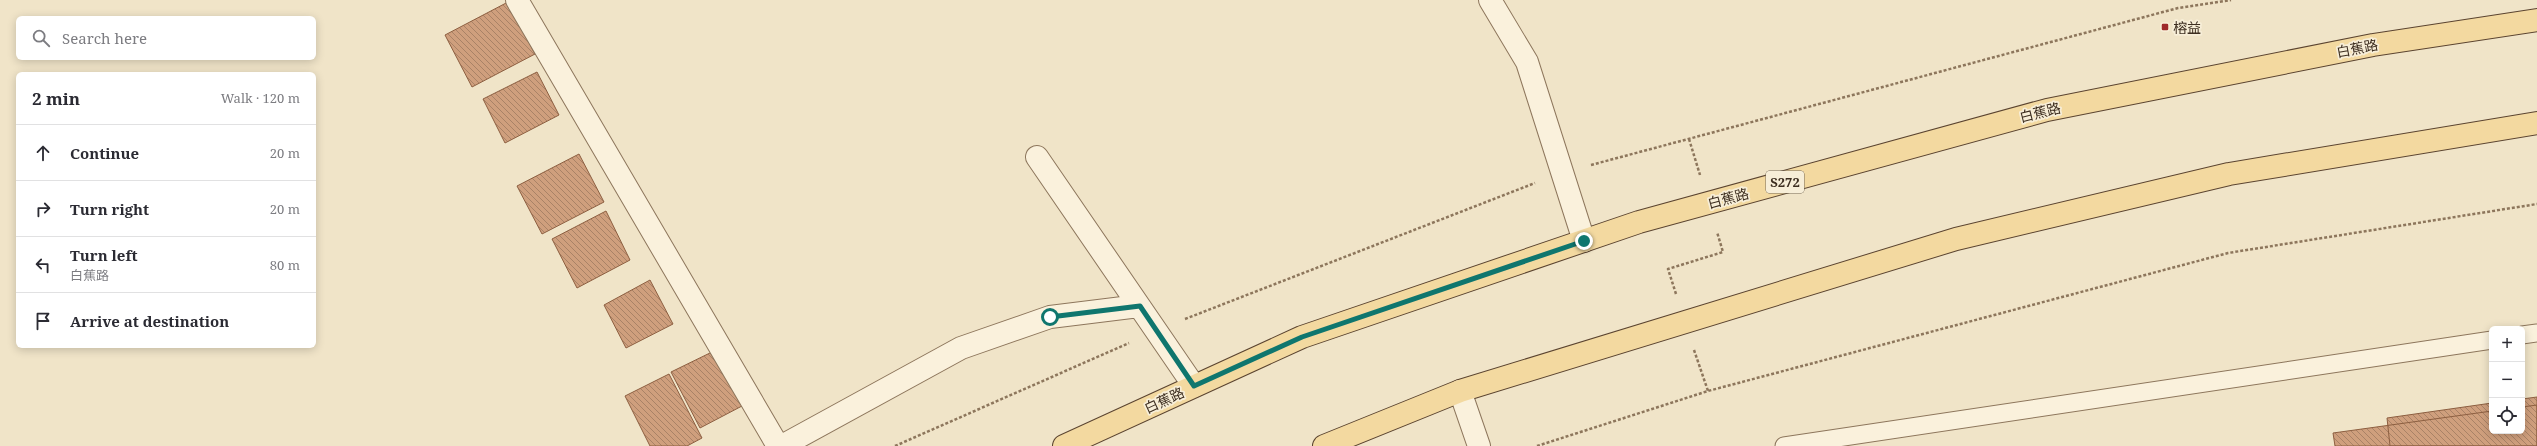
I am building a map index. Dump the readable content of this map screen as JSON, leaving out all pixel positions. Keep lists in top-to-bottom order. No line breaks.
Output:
{"streets":{"main road":["白蕉路","S272"]},"places":{"transit":["榕益"]},"page":{"search":"Search here","heading":["2 min","Walk · 120 m"],"list":[["Continue","20 m"],["Turn right","20 m"],["Turn left","白蕉路","80 m"],"Arrive at destination"],"map_buttons":["+","−"]}}
